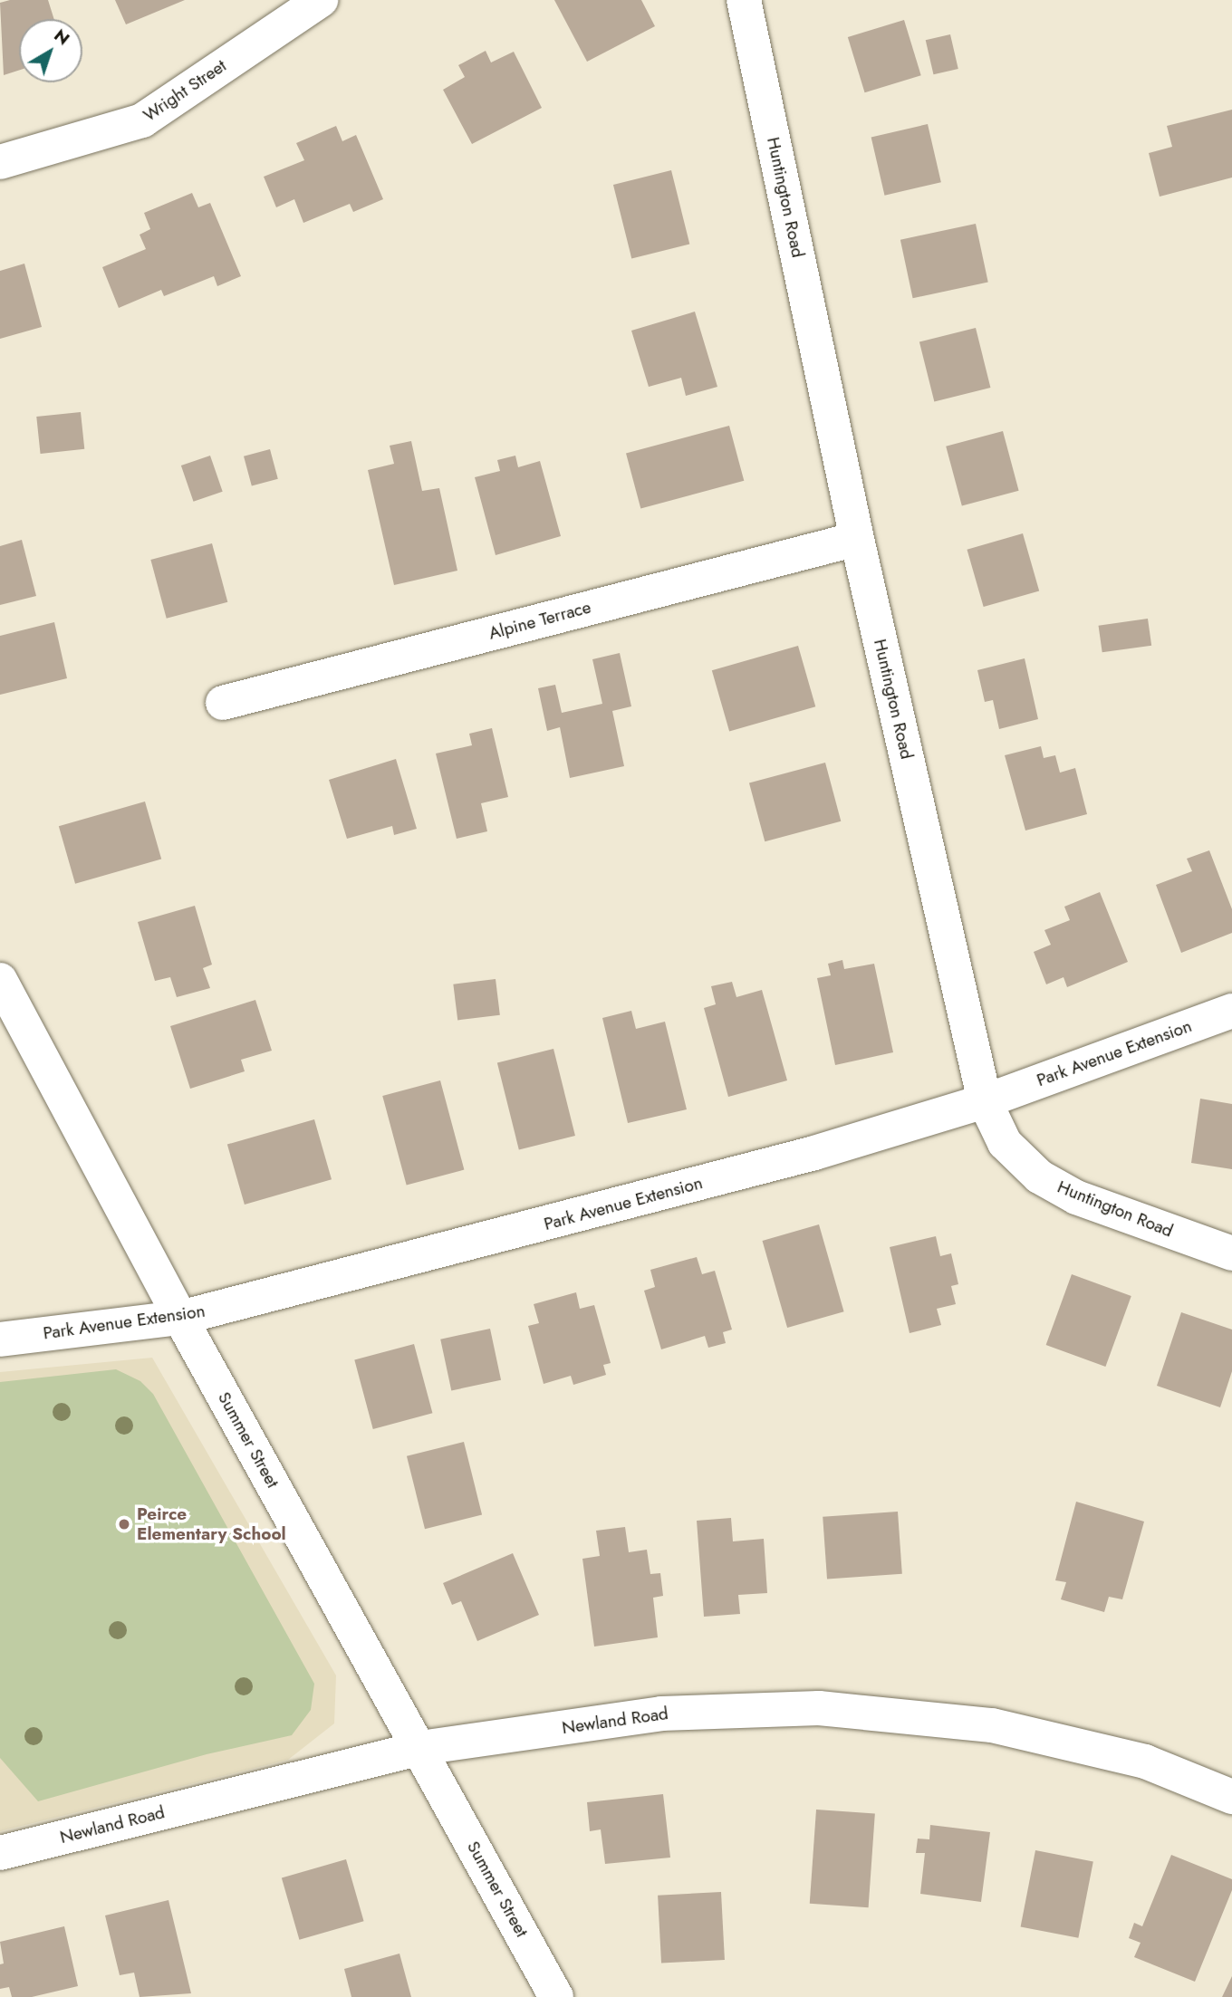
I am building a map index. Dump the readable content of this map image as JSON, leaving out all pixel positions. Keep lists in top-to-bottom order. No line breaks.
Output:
{"streets":{"street":["Wright Street","Huntington Road","Alpine Terrace","Park Avenue Extension","Summer Street","Newland Road"]},"crossings":[["Huntington Road","Alpine Terrace"],["Huntington Road","Park Avenue Extension"],["Park Avenue Extension","Summer Street"],["Summer Street","Newland Road"]],"places":["Peirce Elementary School"],"north":"top right"}
